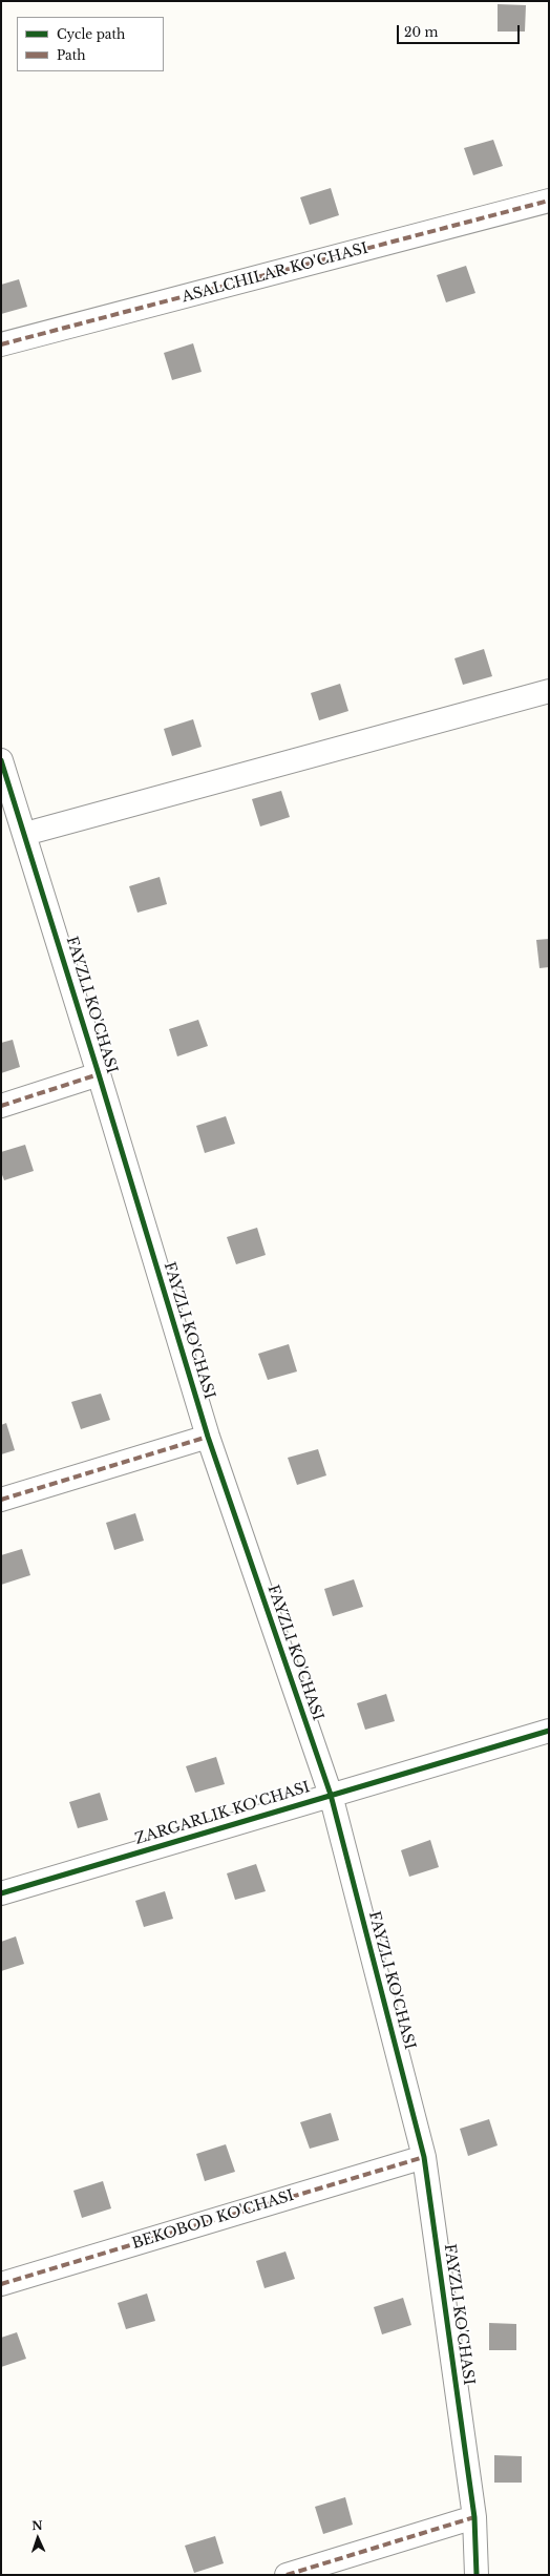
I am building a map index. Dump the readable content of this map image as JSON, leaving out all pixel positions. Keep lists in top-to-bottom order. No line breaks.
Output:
{"streets":{"street":["ASALCHILAR KO'CHASI","FAYZLI KO'CHASI","ZARGARLIK KO'CHASI","BEKOBOD KO'CHASI"]},"crossings":[["FAYZLI KO'CHASI","ZARGARLIK KO'CHASI"],["FAYZLI KO'CHASI","BEKOBOD KO'CHASI"]],"legend":["Cycle path","Path"],"scale_bar":"20 m","north":"top"}
